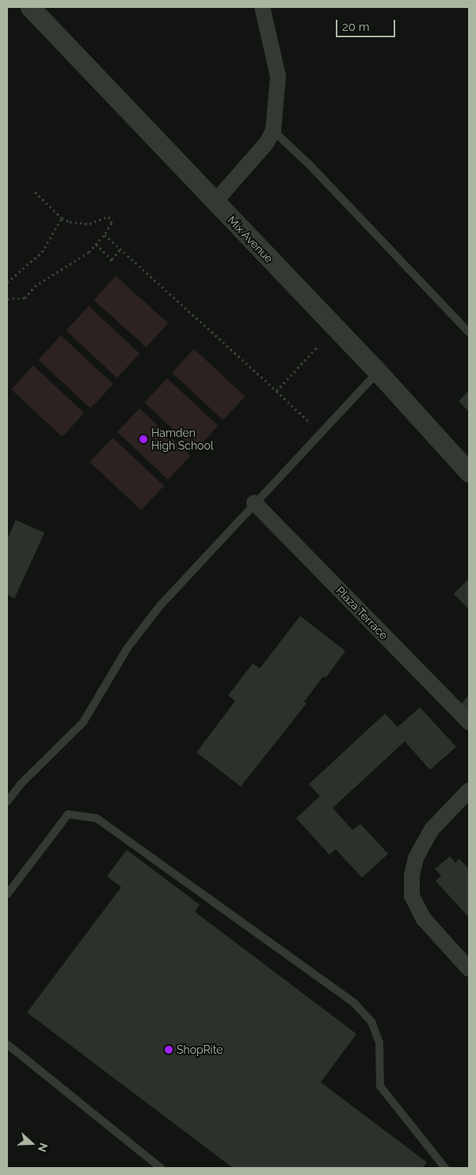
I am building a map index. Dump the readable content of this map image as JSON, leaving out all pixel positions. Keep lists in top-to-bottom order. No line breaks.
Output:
{"streets":{"street":["Mix Avenue","Plaza Terrace"]},"places":["Hamden High School","ShopRite"],"scale_bar":"20 m","north":"right"}
